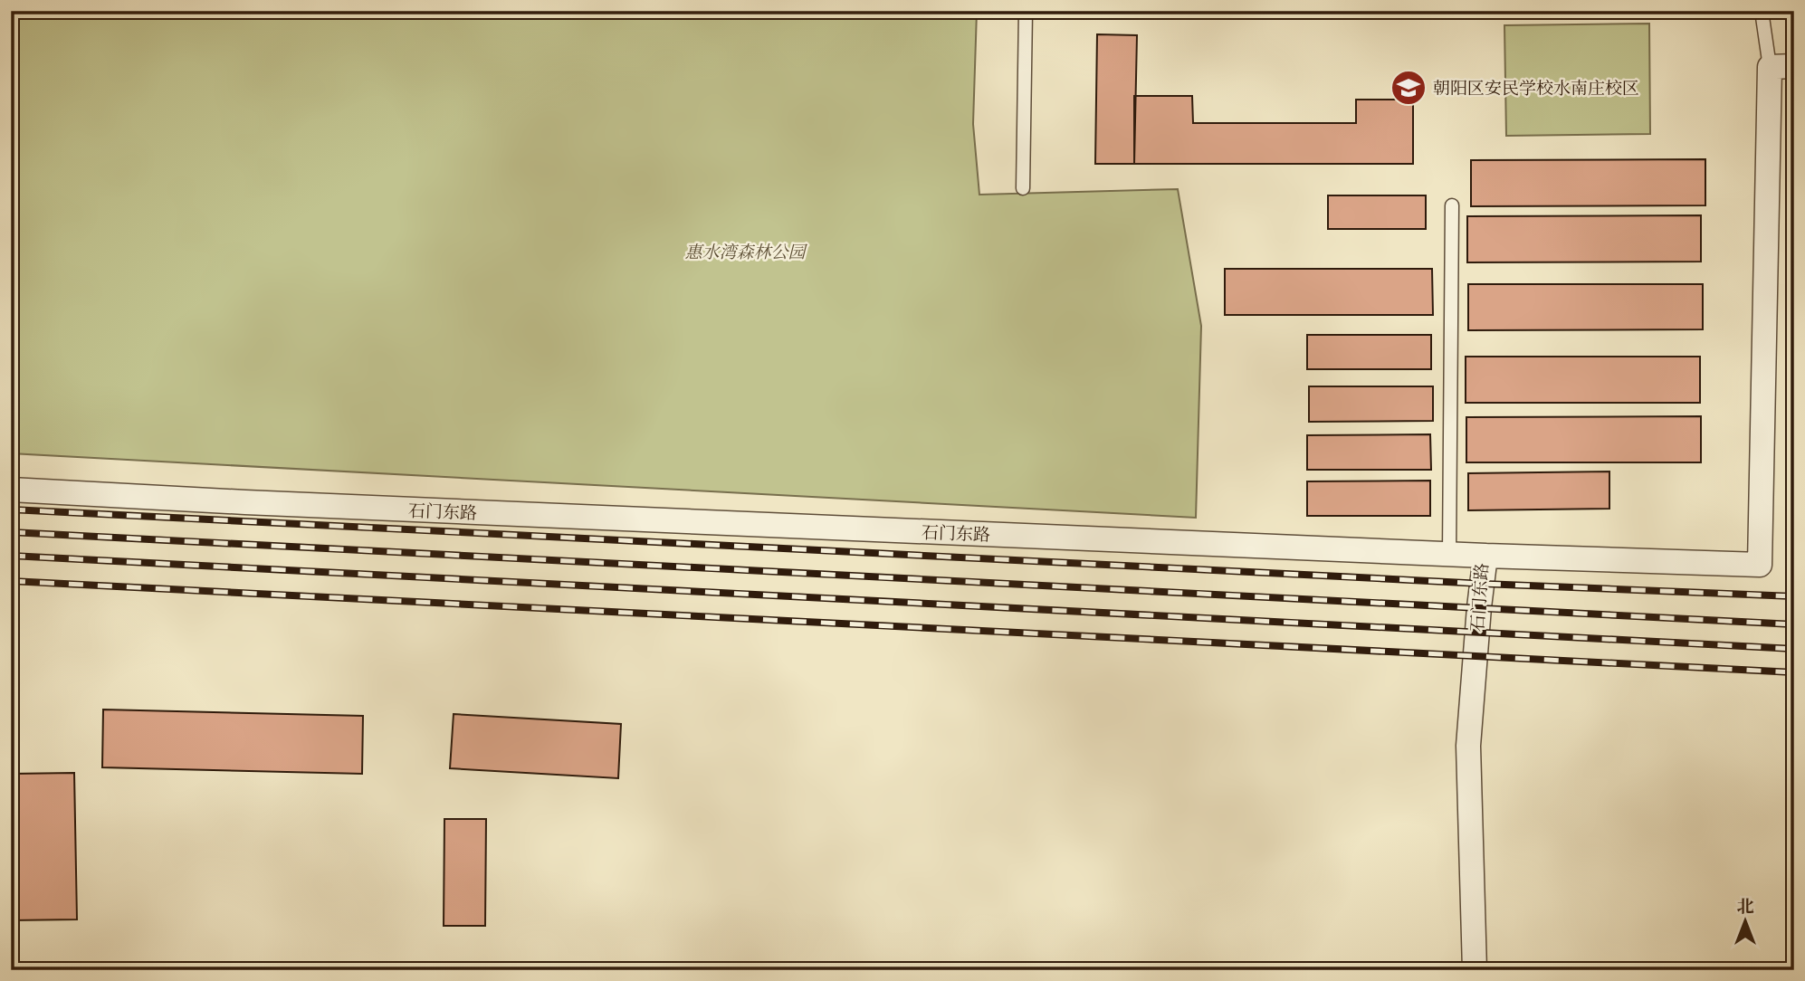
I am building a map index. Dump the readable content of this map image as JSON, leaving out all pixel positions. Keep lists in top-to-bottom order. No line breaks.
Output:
{"streets":{"street":["石门东路"]},"parks":["惠水湾森林公园"],"places":{"school or university":["朝阳区安民学校水南庄校区"]},"north":"top"}
